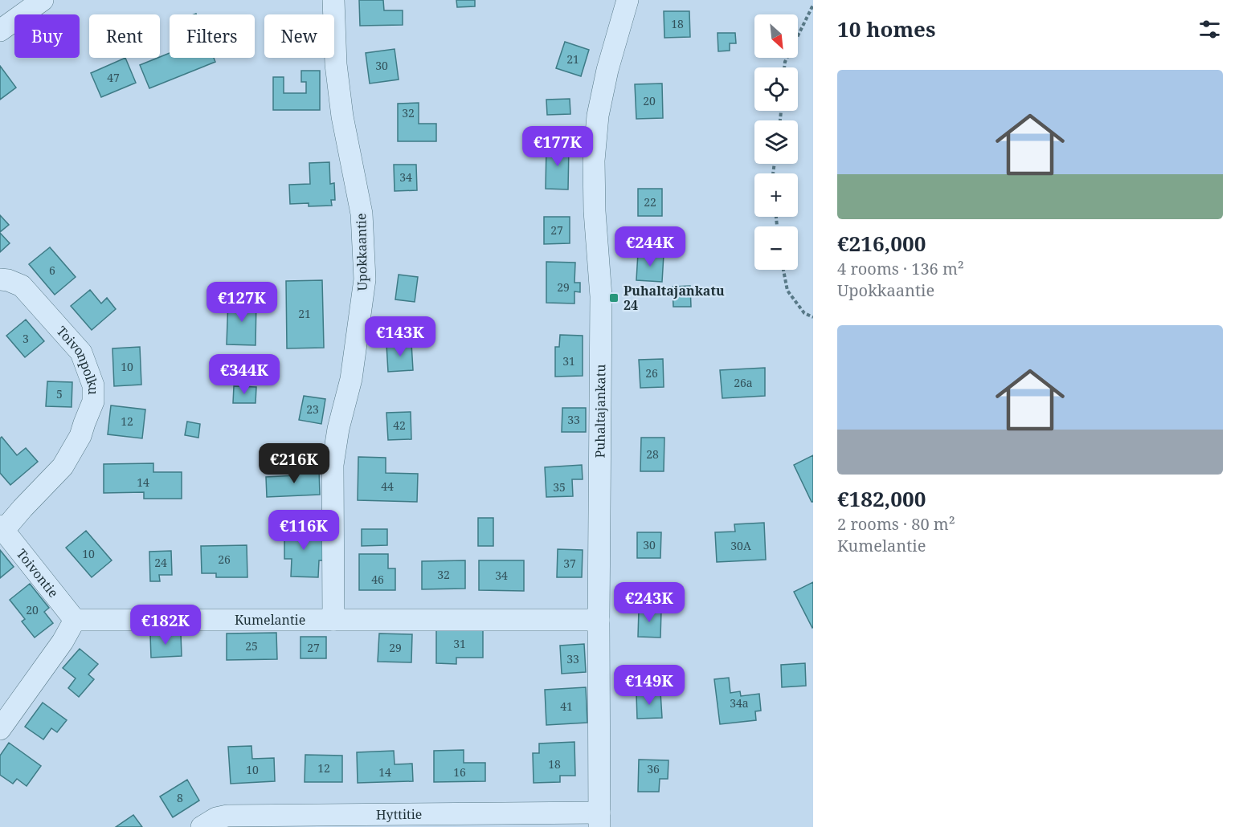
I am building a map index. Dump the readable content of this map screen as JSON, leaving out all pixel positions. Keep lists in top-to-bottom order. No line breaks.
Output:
{"streets":{"street":["Upokkaantie","Toivonpolku","Puhaltajankatu","Toivontie","Kumelantie","Hyttitie"]},"crossings":[["Upokkaantie","Kumelantie"],["Toivonpolku","Toivontie"],["Puhaltajankatu","Kumelantie"],["Puhaltajankatu","Hyttitie"],["Toivontie","Kumelantie"]],"places":{"transit":["Puhaltajankatu 24"]},"house_numbers":["18","21","30","47","20","32","34","22","27","6","29","21","3","31","10","26","26a","5","23","33","12","42","28","14","44","35","30","30A","10","26","24","37","32","34","46","20","31","25","27","29","33","34a","41","18","12","36","10","14","16","8"],"north":"bottom right","page":{"heading":"10 homes","map_buttons":["+","−"],"chip":["Buy","Rent","Filters","New"],"list":[{"name":"€216,000","note":"4 rooms · 136 m² · Upokkaantie"},{"name":"€182,000","note":"2 rooms · 80 m² · Kumelantie"}],"price":["€177K","€244K","€127K","€143K","€344K","€216K","€116K","€243K","€182K","€149K"]}}
